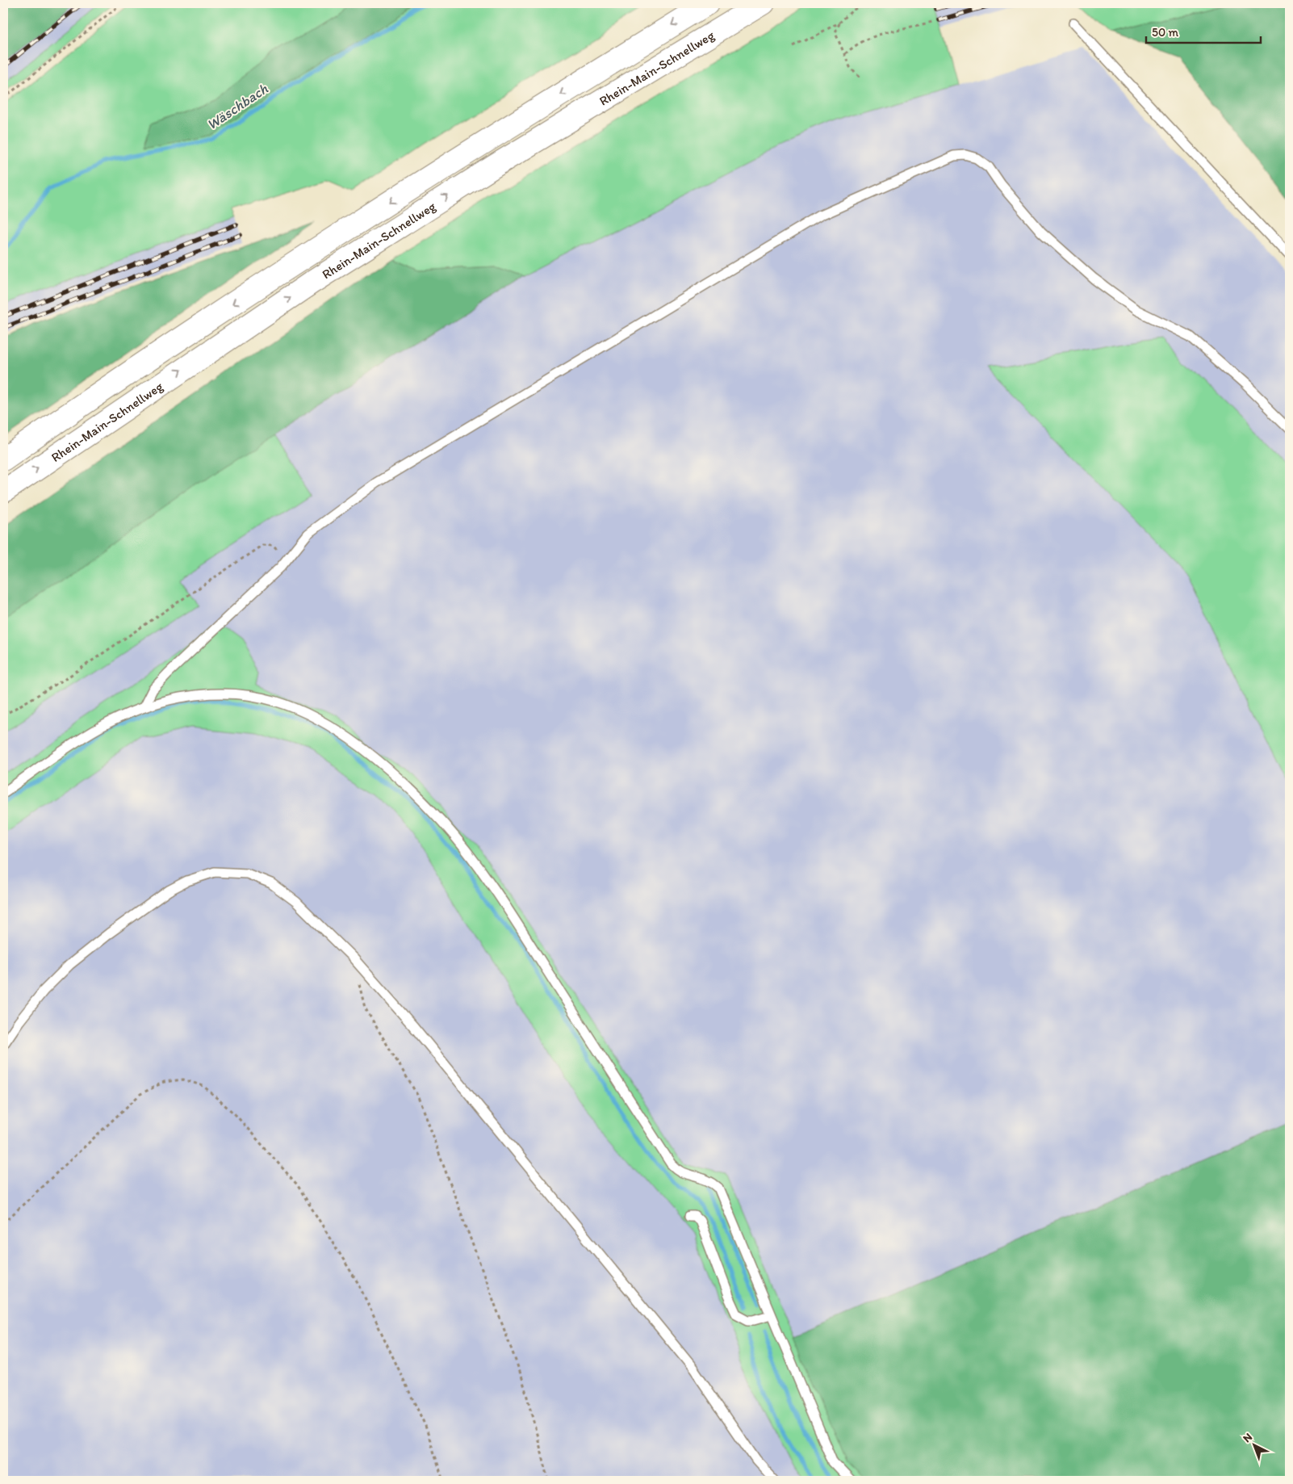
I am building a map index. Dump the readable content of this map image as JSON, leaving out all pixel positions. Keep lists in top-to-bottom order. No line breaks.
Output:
{"streets":{"highway":["Rhein-Main-Schnellweg"]},"water":["Wäschbach"],"scale_bar":"50 m","north":"top left"}
